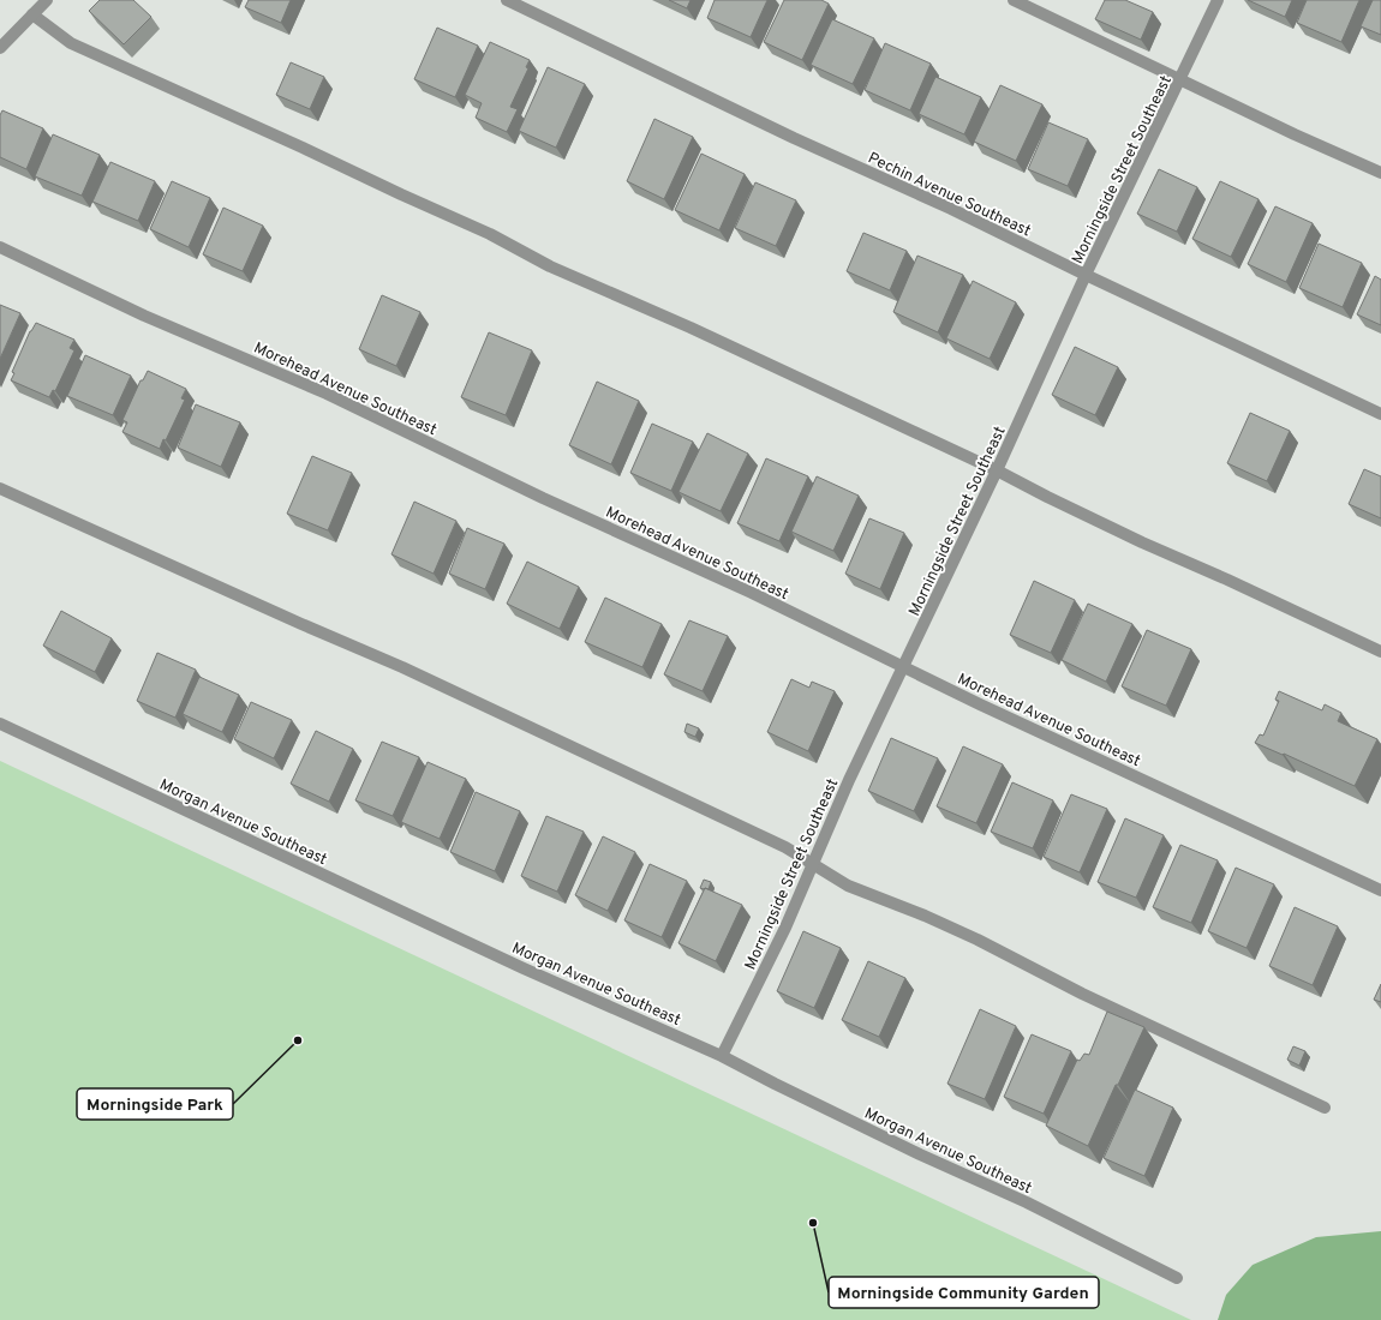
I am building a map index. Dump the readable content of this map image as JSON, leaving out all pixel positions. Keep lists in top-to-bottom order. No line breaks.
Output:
{"streets":{"street":["Morningside Street Southeast","Pechin Avenue Southeast","Morehead Avenue Southeast","Morgan Avenue Southeast"]},"crossings":[["Morningside Street Southeast","Pechin Avenue Southeast"],["Morningside Street Southeast","Morehead Avenue Southeast"],["Morningside Street Southeast","Morgan Avenue Southeast"]],"places":["Morningside Park","Morningside Community Garden"]}
